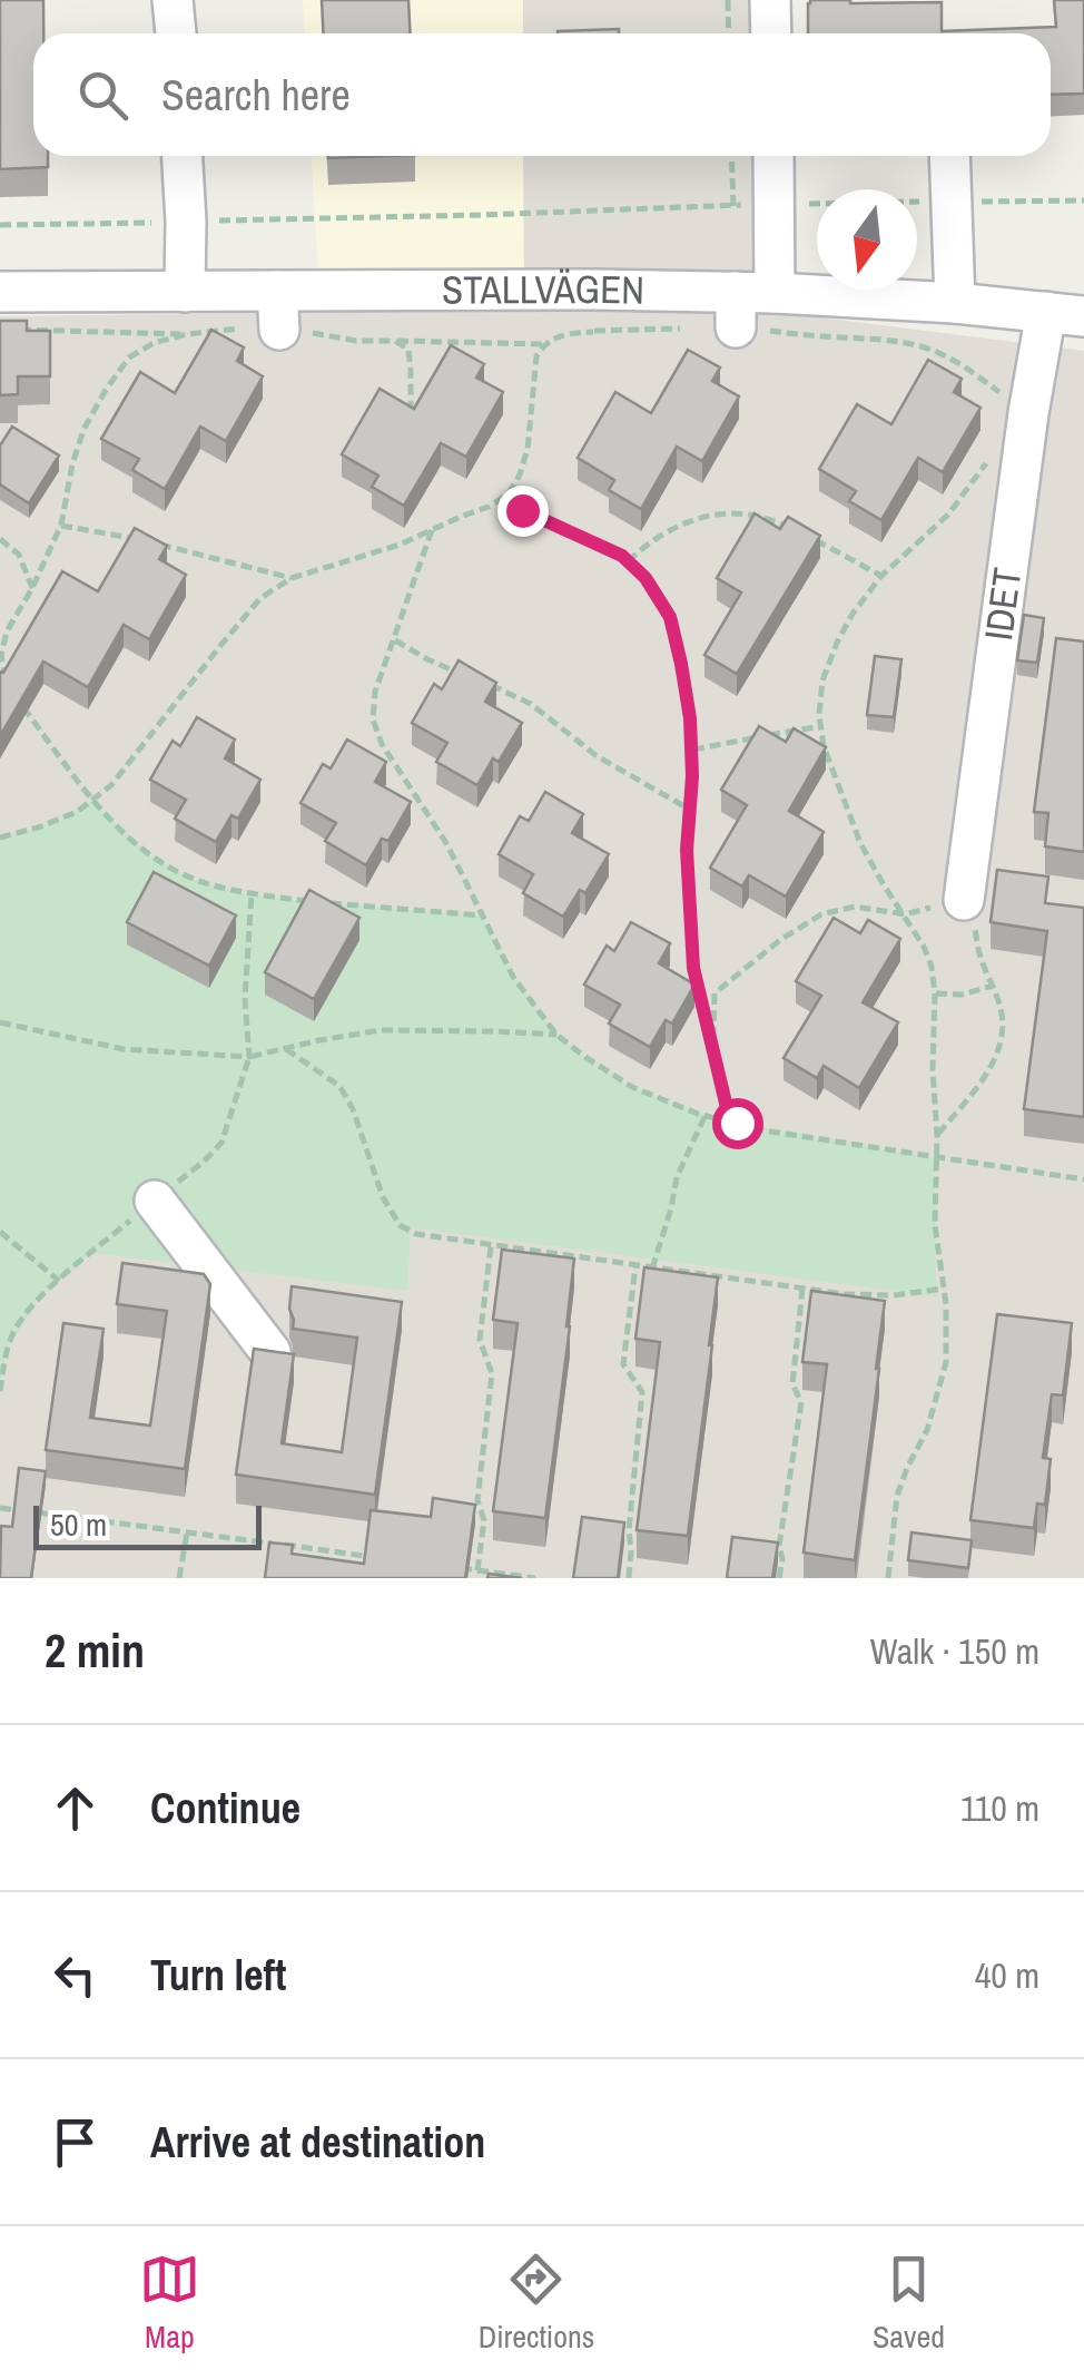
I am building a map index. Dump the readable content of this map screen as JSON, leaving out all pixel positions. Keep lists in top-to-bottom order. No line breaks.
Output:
{"streets":{"street":["STALLVÄGEN","IDET"]},"crossings":[["STALLVÄGEN","IDET"]],"scale_bar":"50 m","north":"bottom","page":{"search":"Search here","scale":"50 m","heading":["2 min","Walk · 150 m"],"list":[["Continue","110 m"],["Turn left","40 m"],"Arrive at destination"],"nav":["Map","Directions","Saved"]}}
